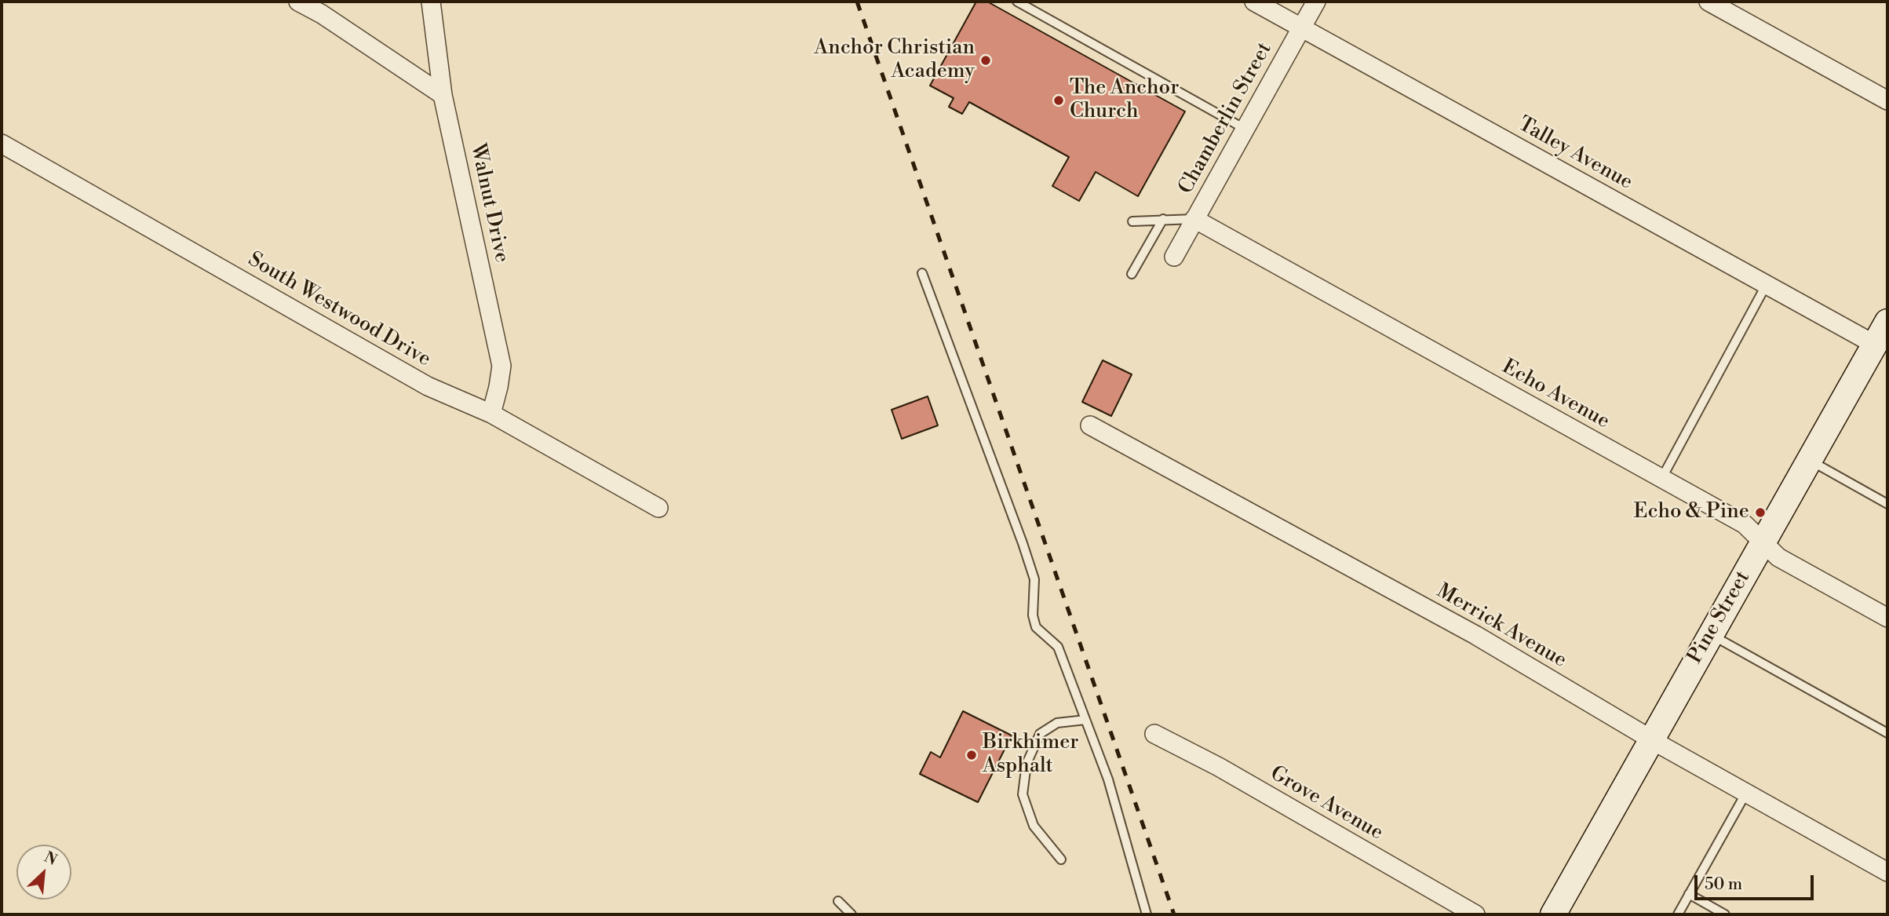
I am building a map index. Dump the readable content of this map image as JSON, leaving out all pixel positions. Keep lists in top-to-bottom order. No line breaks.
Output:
{"streets":{"main road":["Pine Street"],"street":["Chamberlin Street","Talley Avenue","Walnut Drive","South Westwood Drive","Echo Avenue","Merrick Avenue","Grove Avenue"]},"crossings":[["Chamberlin Street","Talley Avenue"],["Chamberlin Street","Echo Avenue"],["Talley Avenue","Pine Street"],["Walnut Drive","South Westwood Drive"],["Echo Avenue","Pine Street"],["Pine Street","Merrick Avenue"]],"places":["Anchor Christian Academy","The Anchor Church","Echo & Pine","Birkhimer Asphalt"],"scale_bar":"50 m","north":"top right"}
